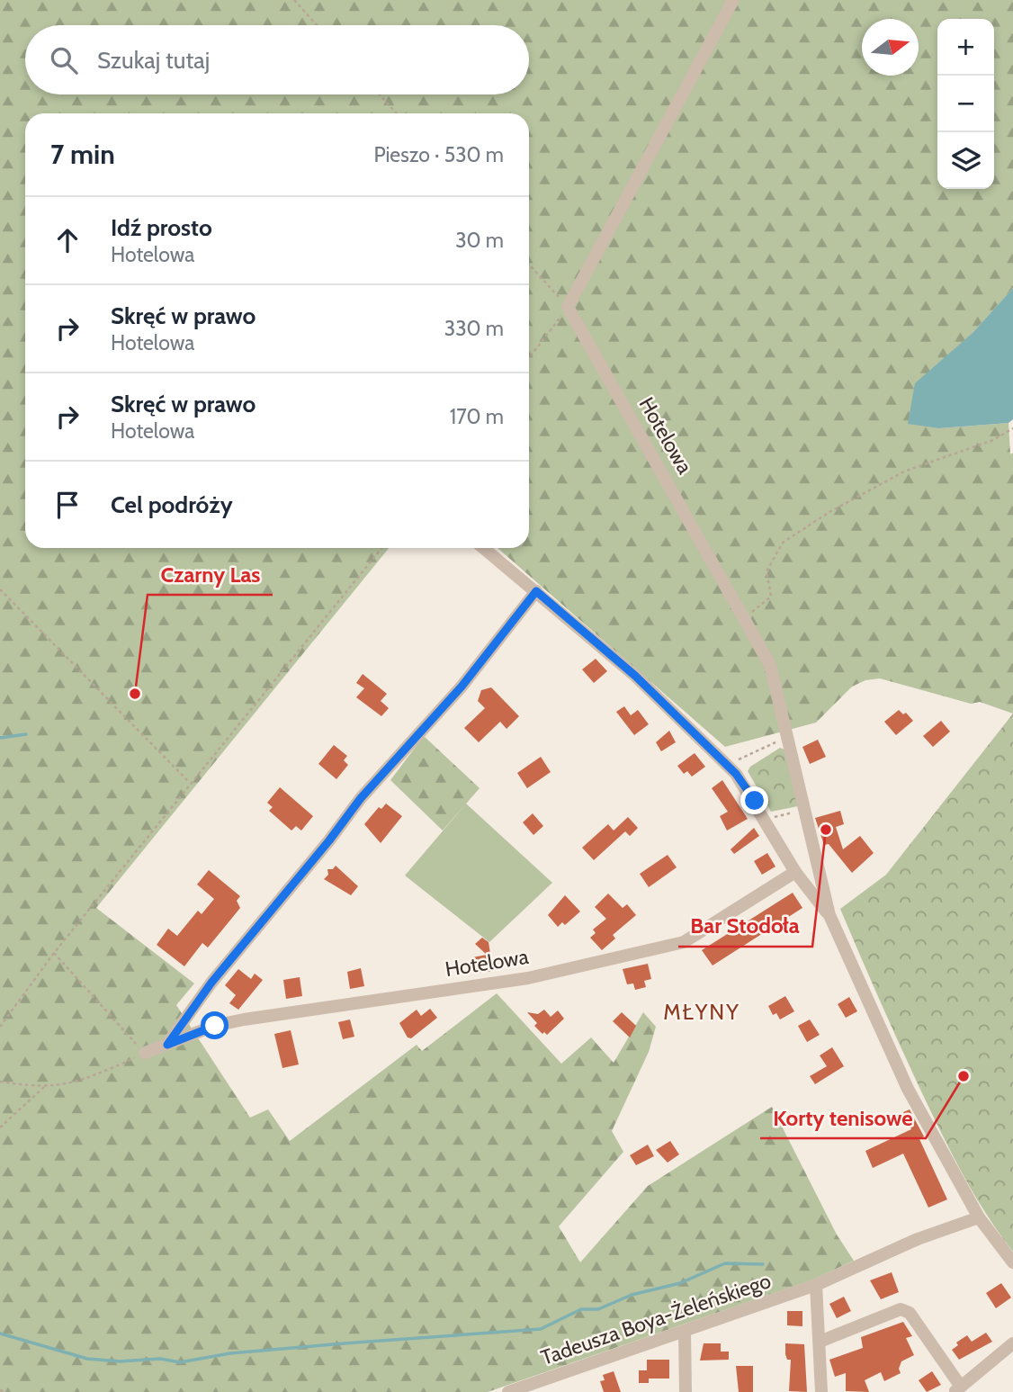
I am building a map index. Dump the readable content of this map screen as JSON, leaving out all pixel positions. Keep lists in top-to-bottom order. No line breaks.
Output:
{"streets":{"street":["Hotelowa","Tadeusza Boya-Żeleńskiego"]},"crossings":[["Hotelowa","Tadeusza Boya-Żeleńskiego"]],"districts":["MŁYNY"],"places":["Czarny Las","Bar Stodoła","Korty tenisowe"],"north":"right","page":{"map_buttons":["+","−"],"search":"Szukaj tutaj","heading":["7 min","Pieszo · 530 m"],"list":[["Idź prosto","Hotelowa","30 m"],["Skręć w prawo","Hotelowa","330 m"],["Skręć w prawo","Hotelowa","170 m"],"Cel podróży"]}}
